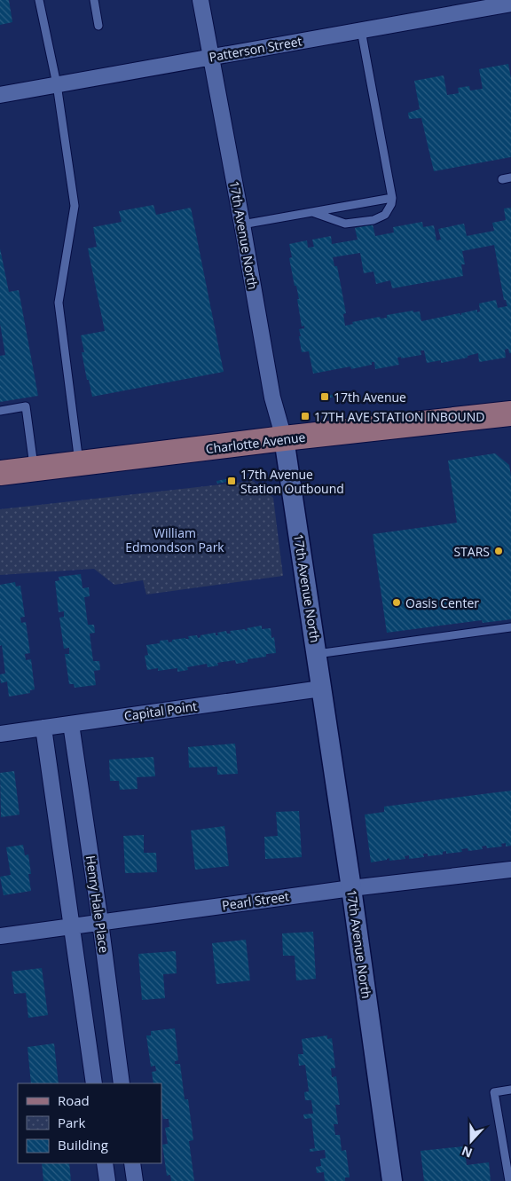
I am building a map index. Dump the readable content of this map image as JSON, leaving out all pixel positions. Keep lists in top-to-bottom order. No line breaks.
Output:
{"streets":{"main road":["Charlotte Avenue"],"street":["Patterson Street","17th Avenue North","Capital Point","Pearl Street","Henry Hale Place"]},"crossings":[["Patterson Street","17th Avenue North"],["17th Avenue North","Charlotte Avenue"],["17th Avenue North","Capital Point"],["17th Avenue North","Pearl Street"],["Capital Point","Henry Hale Place"],["Pearl Street","Henry Hale Place"]],"parks":["William Edmondson Park"],"places":{"transit":["17th Avenue","17TH AVE STATION INBOUND","17th Avenue Station Outbound"],"other":["STARS","Oasis Center"]},"legend":["Road","Park","Building"],"north":"bottom"}
